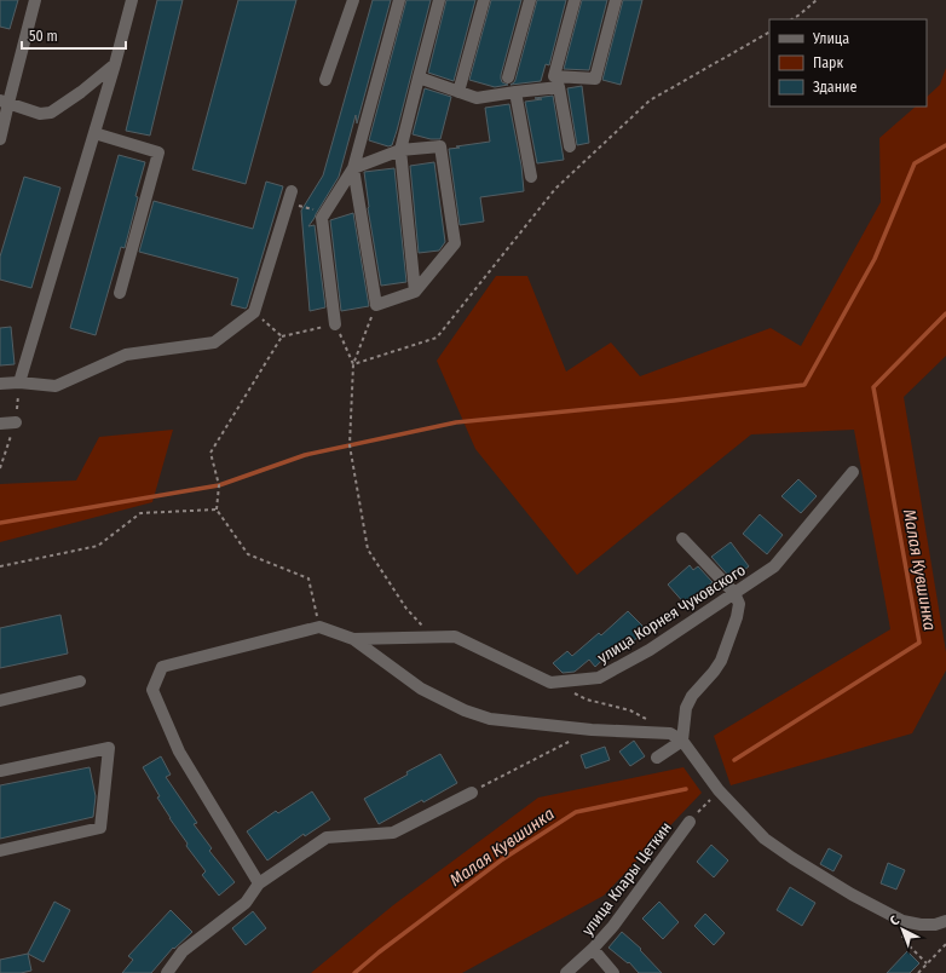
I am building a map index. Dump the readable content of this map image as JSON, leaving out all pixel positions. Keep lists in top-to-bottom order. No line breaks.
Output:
{"streets":{"street":["улица Корнея Чуковского","улица Клары Цеткин"]},"water":["Малая Кувшинка"],"legend":["Улица","Парк","Здание"],"scale_bar":"50 m","north":"top left"}
